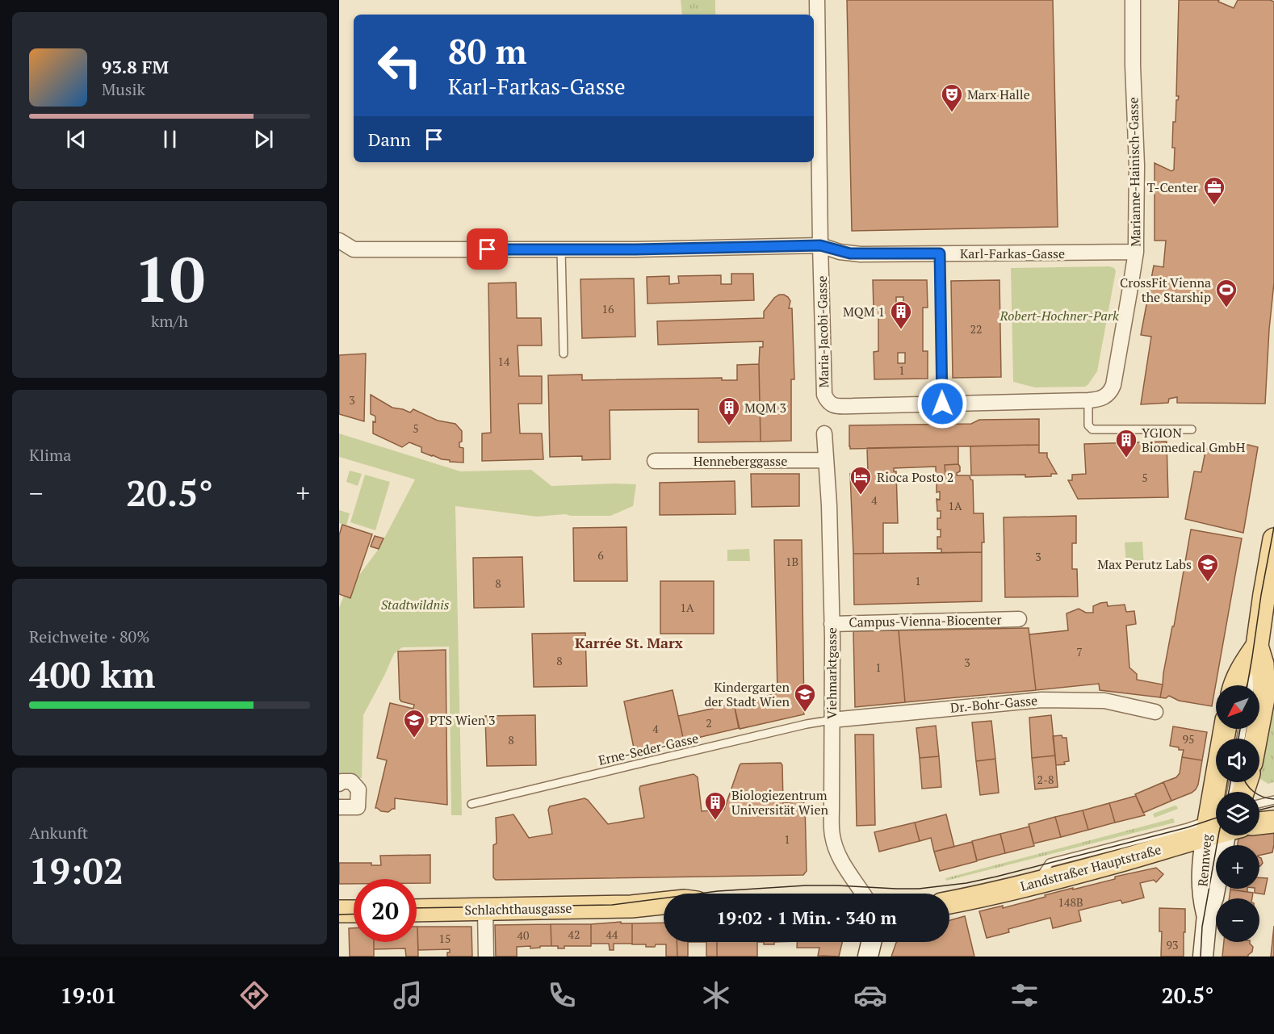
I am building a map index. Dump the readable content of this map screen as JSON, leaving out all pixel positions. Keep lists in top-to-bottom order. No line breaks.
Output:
{"streets":{"main road":["Rennweg","Landstraßer Hauptstraße","Schlachthausgasse"],"street":["Marianne-Hainisch-Gasse","Karl-Farkas-Gasse","Maria-Jacobi-Gasse","Henneberggasse","Campus-Vienna-Biocenter","Viehmarktgasse","Dr.-Bohr-Gasse"],"lane":["Erne-Seder-Gasse"]},"crossings":[["Marianne-Hainisch-Gasse","Karl-Farkas-Gasse"],["Karl-Farkas-Gasse","Maria-Jacobi-Gasse"],["Henneberggasse","Viehmarktgasse"],["Campus-Vienna-Biocenter","Viehmarktgasse"],["Viehmarktgasse","Dr.-Bohr-Gasse"],["Viehmarktgasse","Erne-Seder-Gasse"],["Dr.-Bohr-Gasse","Erne-Seder-Gasse"]],"districts":["Karrée St. Marx"],"parks":["Robert-Hochner-Park","Stadtwildnis"],"places":{"theatre":["Marx Halle"],"office":["T-Center"],"sports":["CrossFit Vienna the Starship"],"building":["MQM 1","MQM 3","YGION Biomedical GmbH","Biologiezentrum Universität Wien"],"hotel":["Rioca Posto 2"],"school or university":["Max Perutz Labs","Kindergarten der Stadt Wien","PTS Wien 3"]},"house_numbers":["16","22","14","1","3","5","5","4","1A","6","3","1B","1","8","1A","7","8","3","1","2","4","95","8","2-8","1","148B","42","44","40","15","93"],"north":"bottom left","page":{"turn":["80 m","Karl-Farkas-Gasse"],"song":["93.8 FM","Musik"],"then":"Dann","tile":[["10","km/h"],"Klima",["Reichweite · 80%","400 km"],["Ankunft","19:02"]],"heat":["−","20.5°","+"],"map_buttons":["+","−"],"limit":"20","trip":"19:02 · 1 Min. · 340 m","tabs":["19:01","20.5°"]}}
